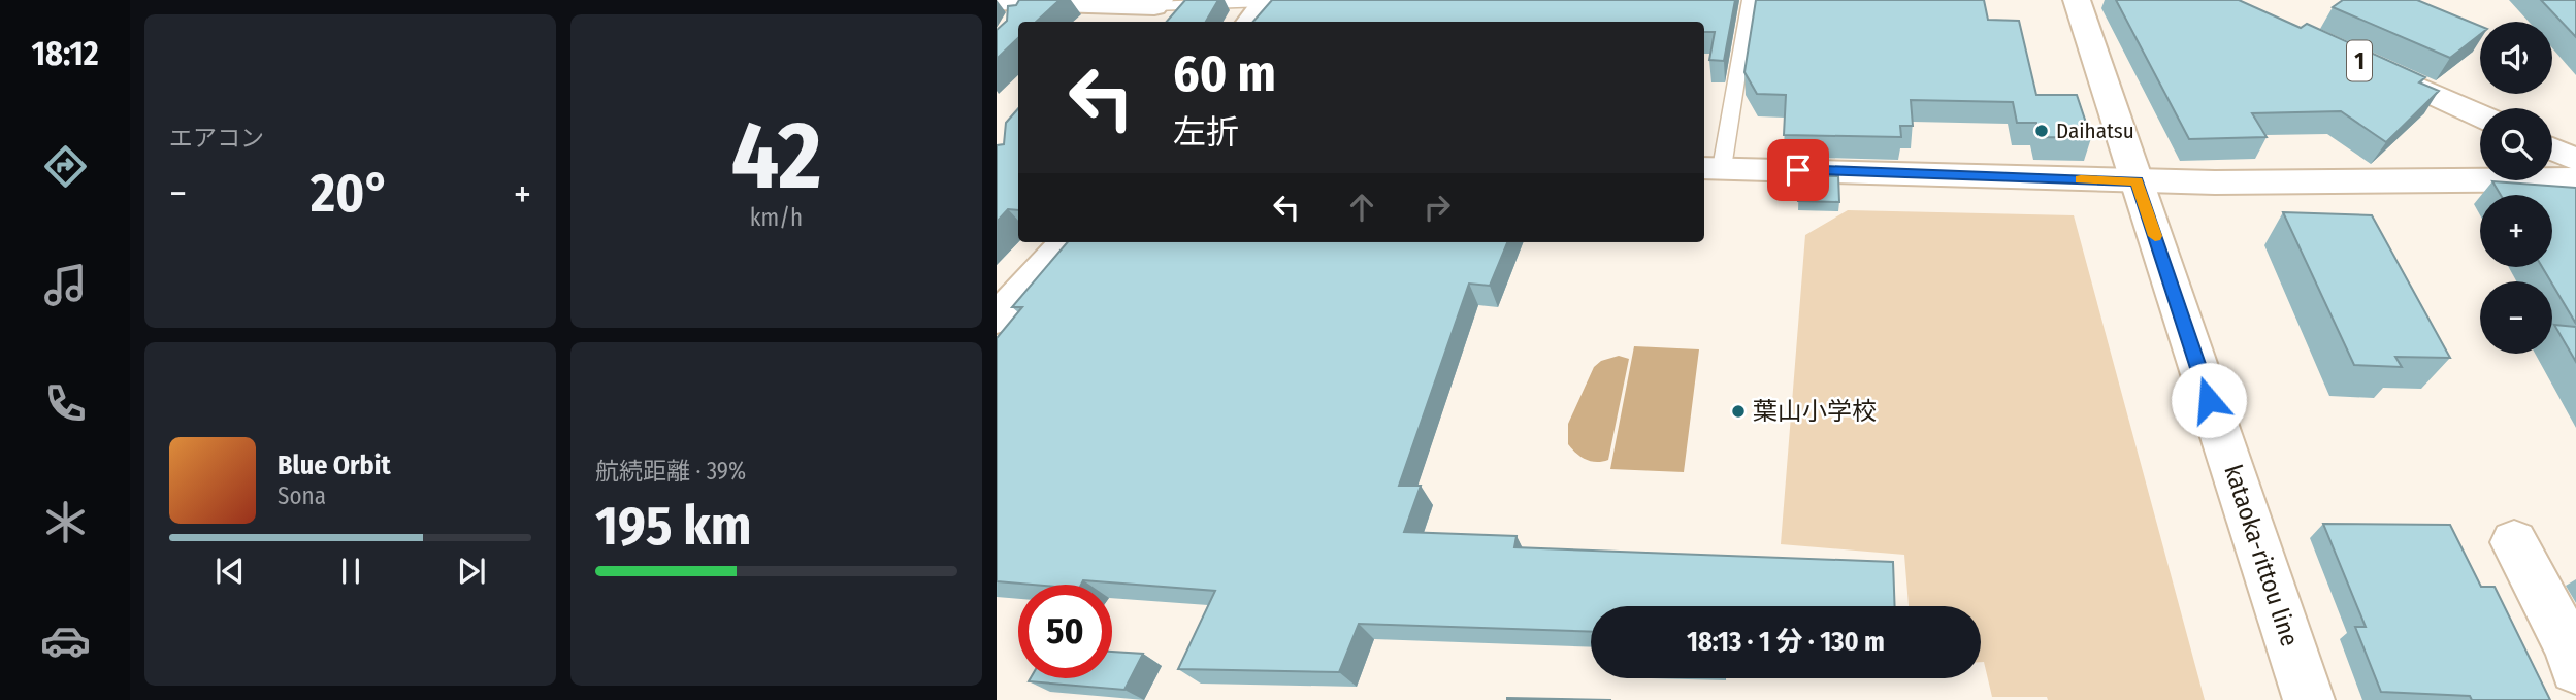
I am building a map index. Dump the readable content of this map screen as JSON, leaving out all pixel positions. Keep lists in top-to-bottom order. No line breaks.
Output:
{"streets":{"main road":["1","kataoka-rittou line"]},"places":["Daihatsu","葉山小学校"],"page":{"tabs":"18:12","tile":["エアコン",["42","km/h"],["航続距離 · 39%","195 km"]],"map_buttons":["+","−"],"turn":["60 m","左折"],"heat":["−","20°","+"],"song":["Blue Orbit","Sona"],"limit":"50","trip":"18:13 · 1 分 · 130 m"}}
